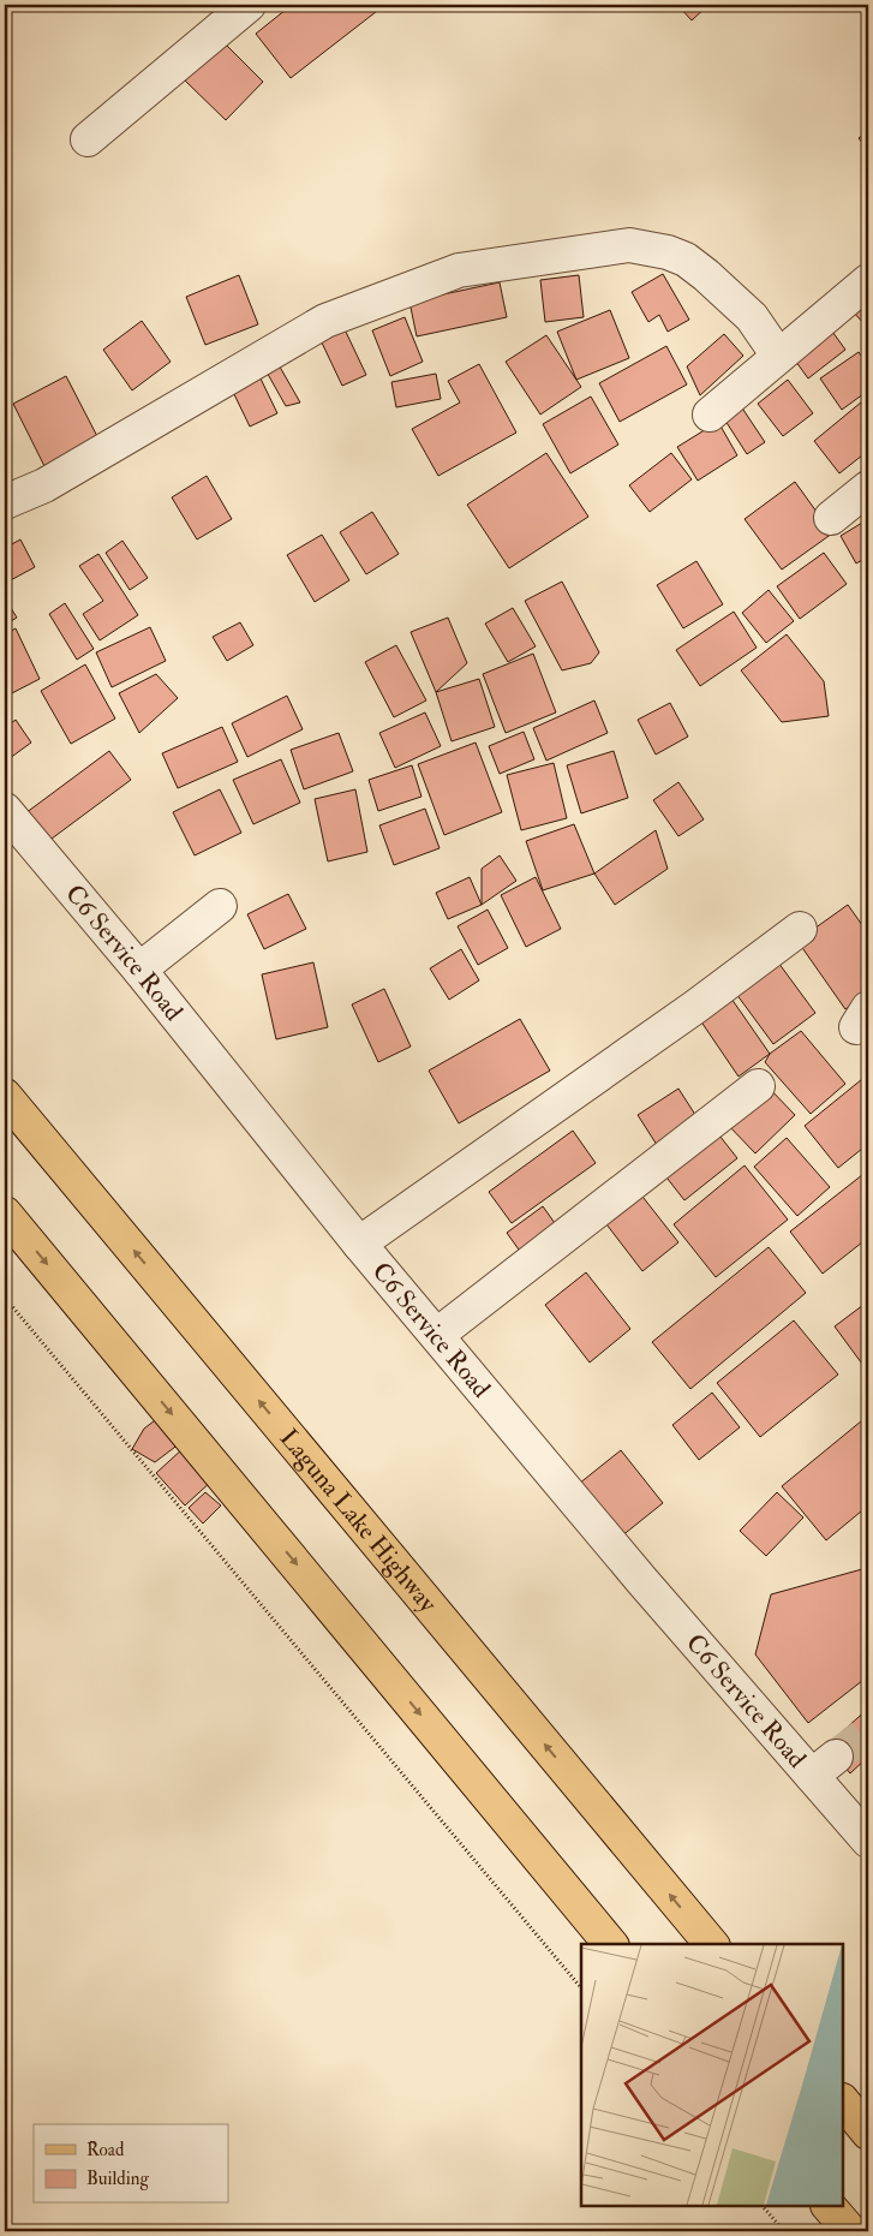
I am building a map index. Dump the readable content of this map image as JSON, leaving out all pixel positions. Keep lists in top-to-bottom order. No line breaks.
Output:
{"streets":{"main road":["Laguna Lake Highway"],"street":["C6 Service Road"]},"legend":["Road","Building"]}
